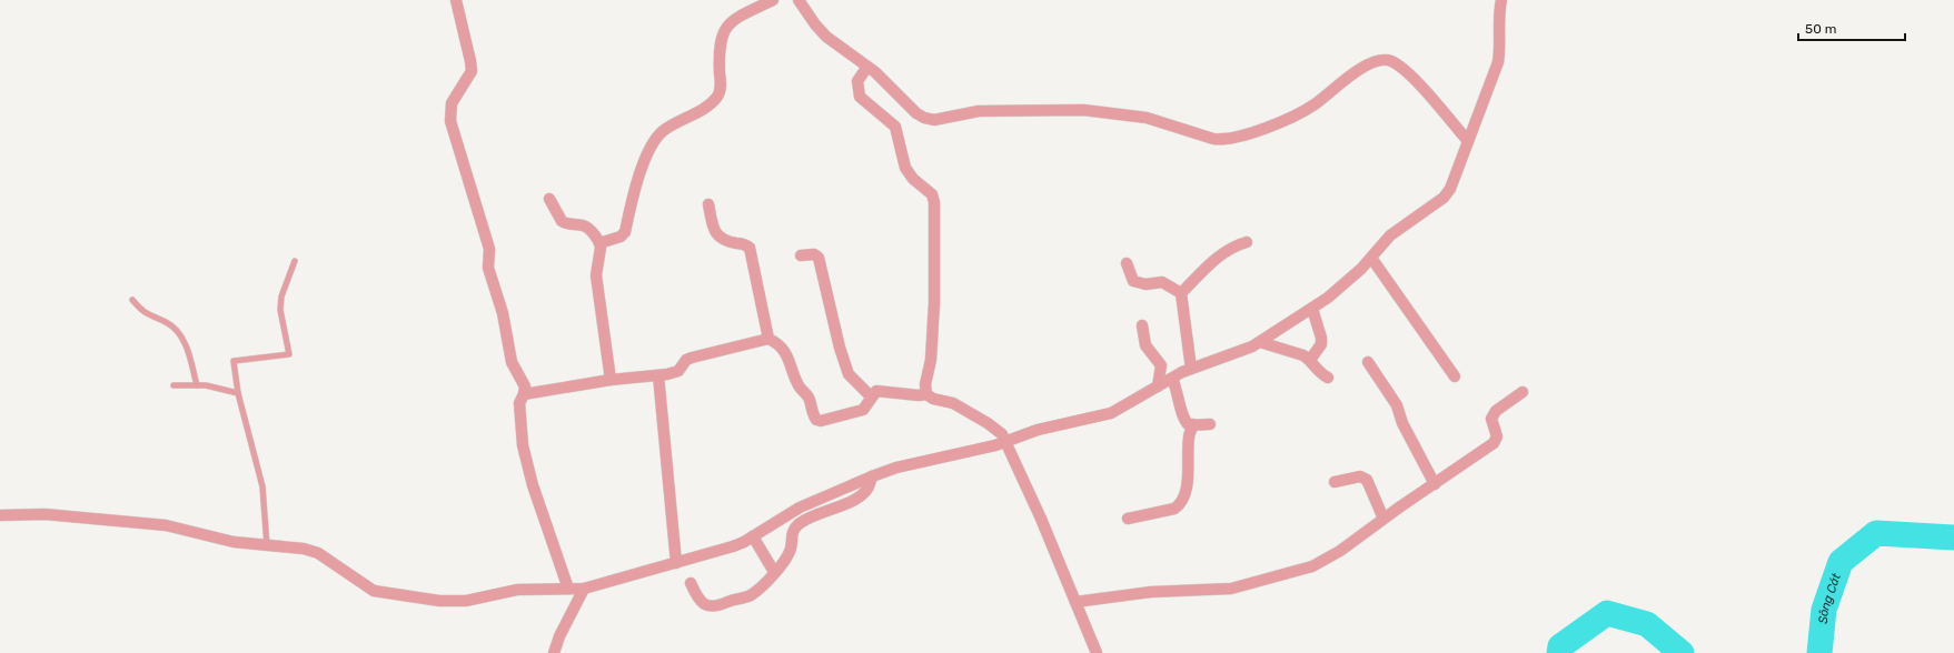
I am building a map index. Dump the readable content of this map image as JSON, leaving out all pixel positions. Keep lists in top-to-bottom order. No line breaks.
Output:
{"water":["Sông Cát"],"scale_bar":"50 m"}
